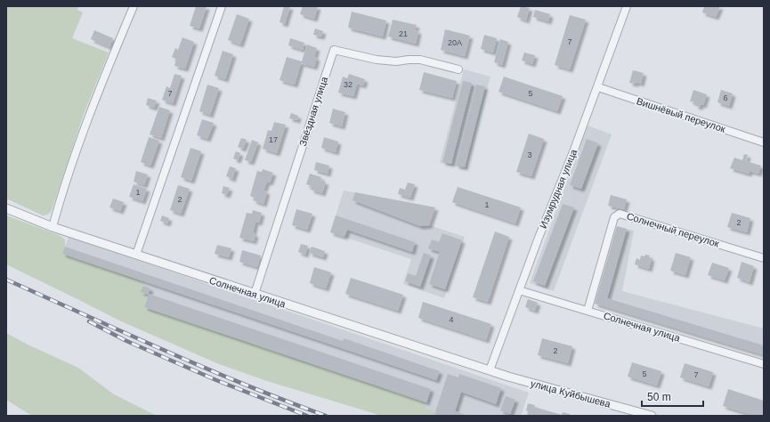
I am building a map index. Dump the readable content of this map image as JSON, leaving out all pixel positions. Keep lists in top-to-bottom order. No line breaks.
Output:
{"streets":{"street":["Звёздная улица","Вишнёвый переулок","Изумрудная улица","Солнечный переулок","Солнечная улица","улица Куйбышева"]},"crossings":[["Звёздная улица","Солнечная улица"],["Вишнёвый переулок","Изумрудная улица"],["Изумрудная улица","Солнечная улица"],["Изумрудная улица","улица Куйбышева"],["Солнечный переулок","Солнечная улица"],["Солнечная улица","улица Куйбышева"]],"house_numbers":["21","7","20А","32","7","5","6","17","3","1","2","1","2","4","2","5","7"],"scale_bar":"50 m"}
